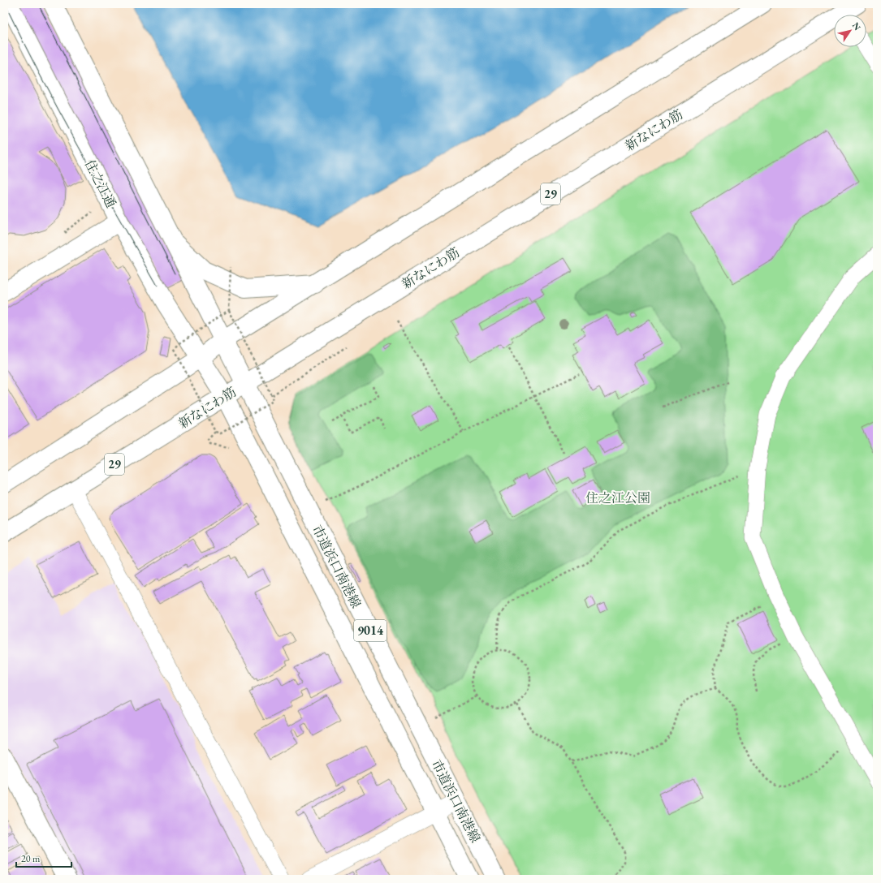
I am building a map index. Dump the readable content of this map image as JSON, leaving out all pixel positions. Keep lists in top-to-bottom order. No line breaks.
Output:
{"streets":{"main road":["新なにわ筋","住之江通","29","市道浜口南港線","9014"]},"crossings":[["新なにわ筋","市道浜口南港線"],["住之江通","市道浜口南港線"]],"parks":["住之江公園"],"scale_bar":"20 m","north":"top right"}
